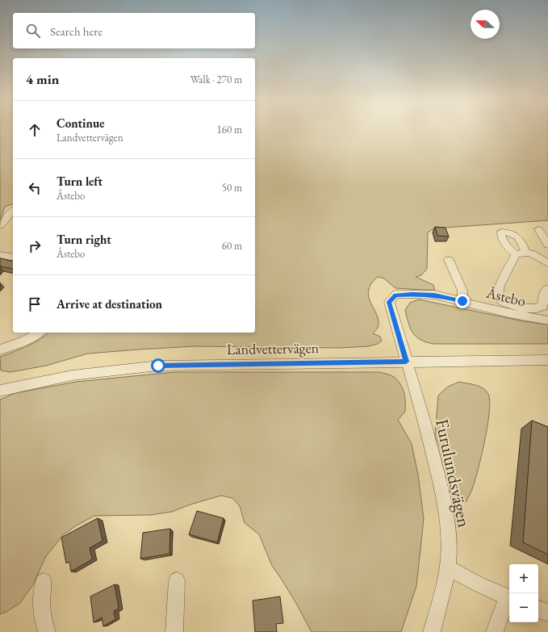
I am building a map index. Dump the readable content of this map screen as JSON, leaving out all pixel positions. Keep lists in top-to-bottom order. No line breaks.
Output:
{"streets":{"street":["Åstebo","Landvettervägen","Furulundsvägen"]},"crossings":[["Åstebo","Landvettervägen"],["Åstebo","Furulundsvägen"],["Landvettervägen","Furulundsvägen"]],"north":"left","page":{"search":"Search here","heading":["4 min","Walk · 270 m"],"list":[["Continue","Landvettervägen","160 m"],["Turn left","Åstebo","50 m"],["Turn right","Åstebo","60 m"],"Arrive at destination"],"map_buttons":["+","−"]}}
